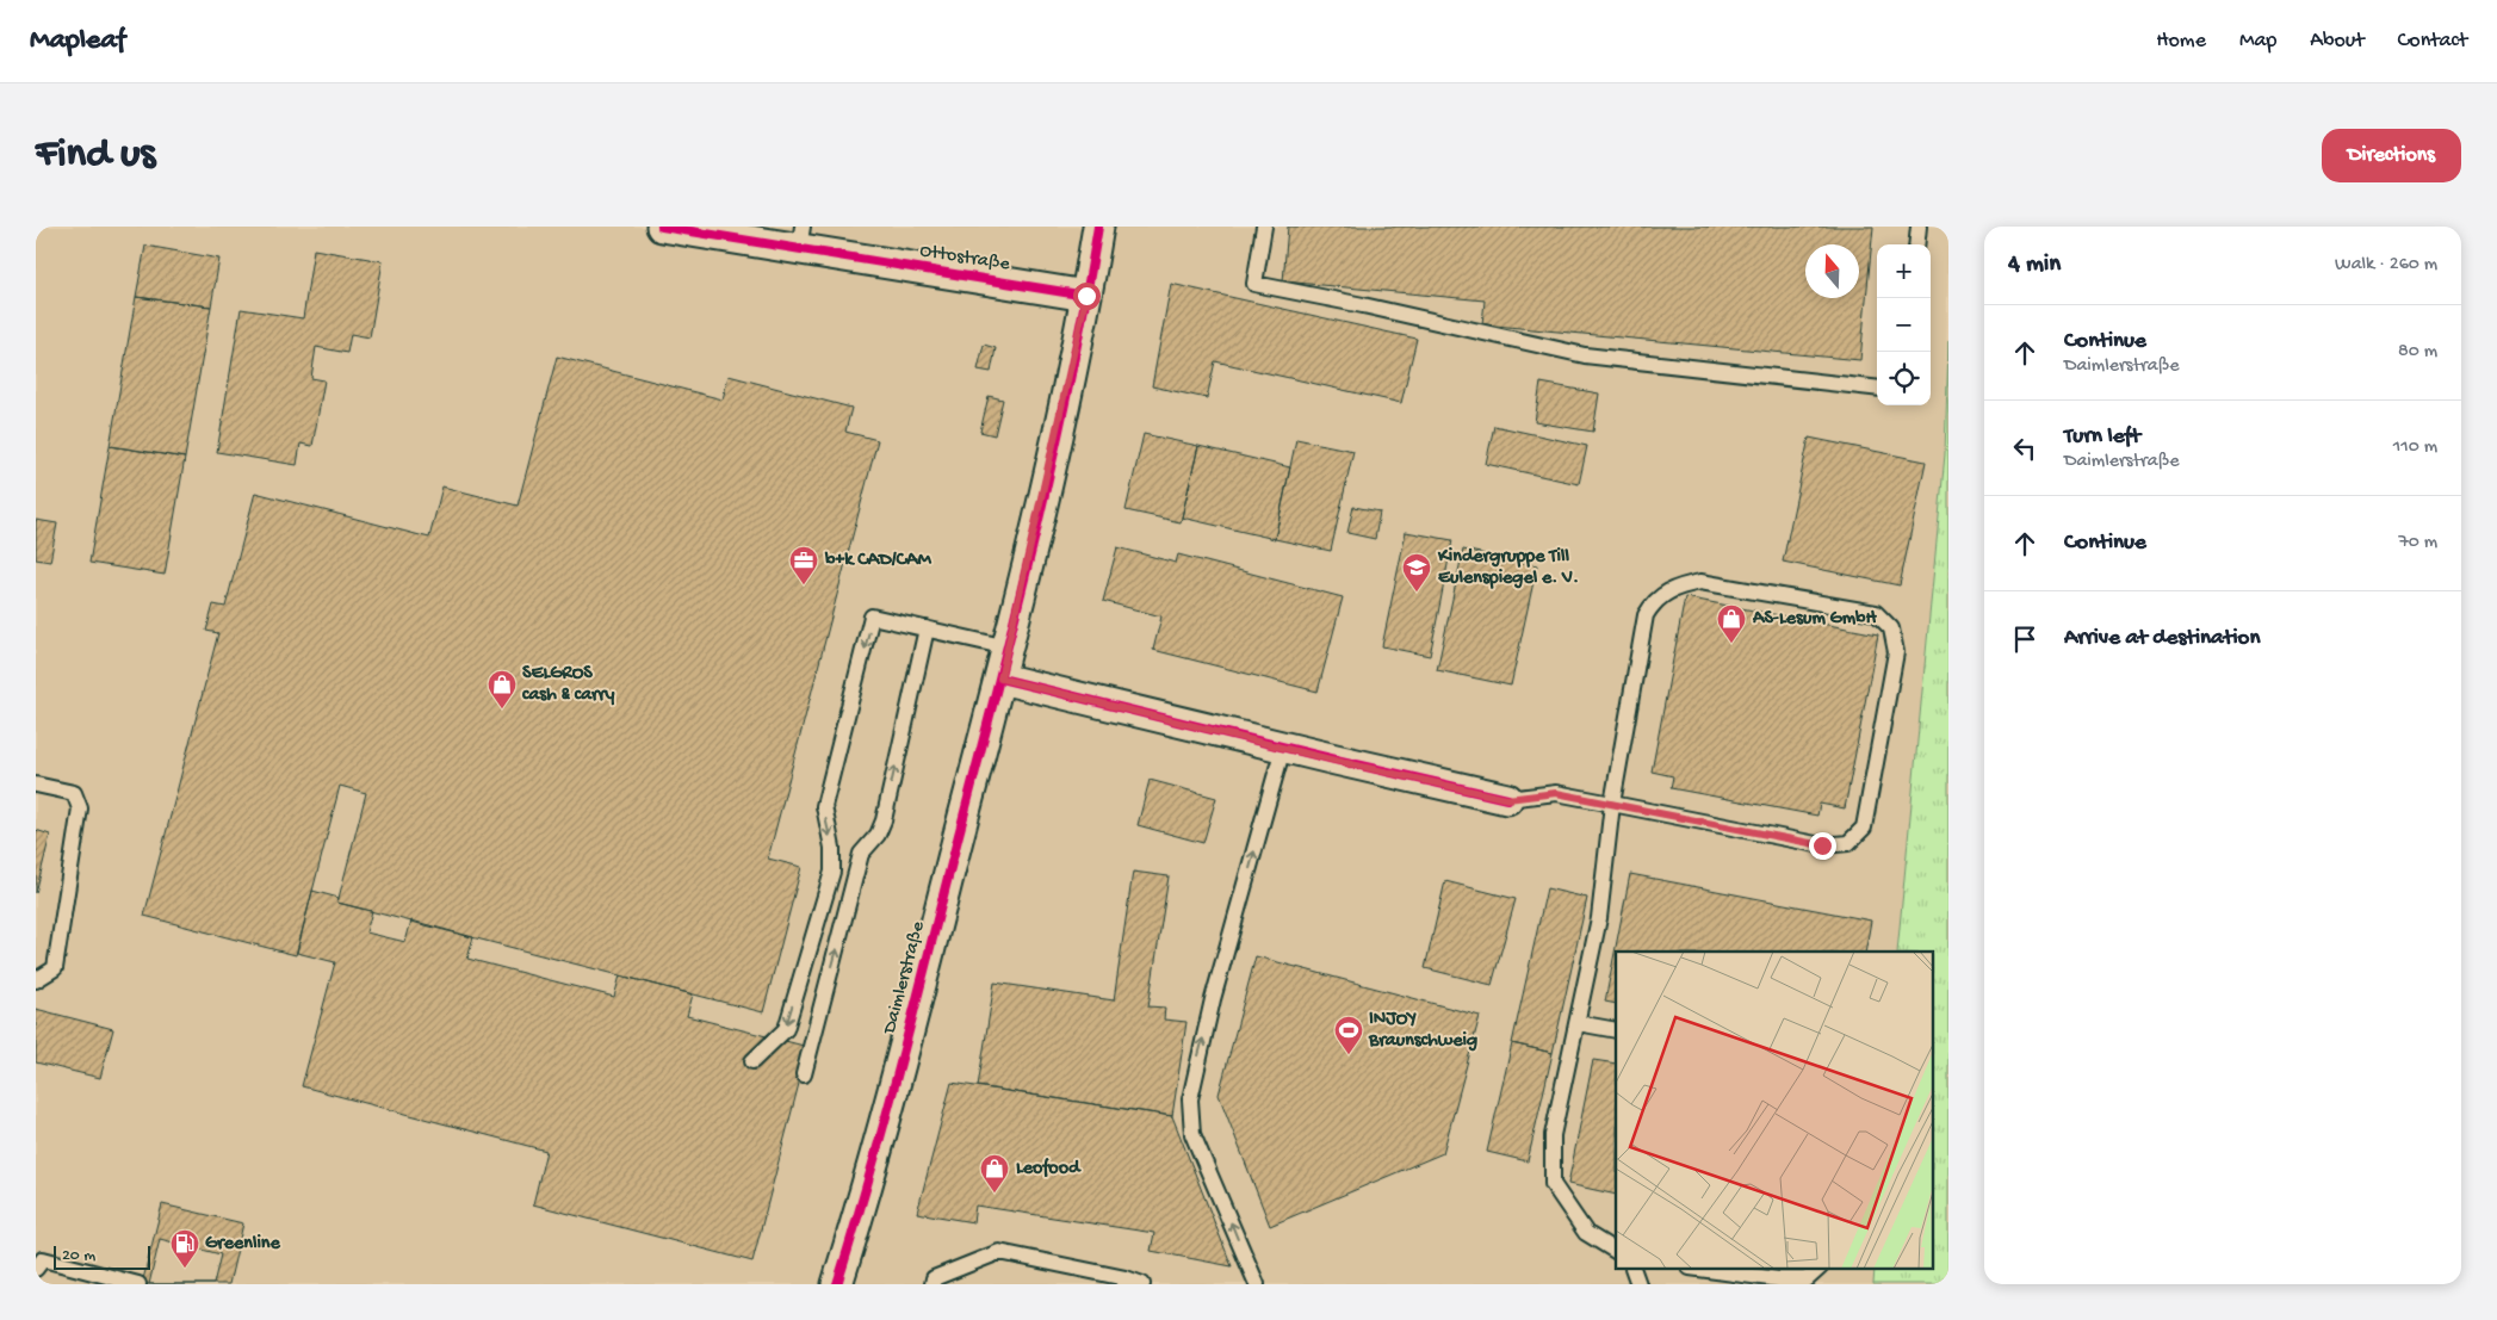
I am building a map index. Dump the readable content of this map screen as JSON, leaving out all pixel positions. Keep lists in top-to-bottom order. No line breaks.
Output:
{"streets":{"street":["Ottostraße","Daimlerstraße"]},"crossings":[["Ottostraße","Daimlerstraße"]],"places":{"office":["b+k CAD/CAM"],"school or university":["Kindergruppe Till Eulenspiegel e. V."],"shop":["AS-Lesum GmbH","SELGROS cash & carry","Leofood"],"sports":["INJOY Braunschweig"],"fuel station":["Greenline"]},"scale_bar":"20 m","north":"top","page":{"header":"Mapleaf","nav":["Home","Map","About","Contact"],"buttons":"Directions","title":"Find us","heading":["4 min","Walk · 260 m"],"map_buttons":["+","−"],"list":[["Continue","Daimlerstraße","80 m"],["Turn left","Daimlerstraße","110 m"],["Continue","70 m"],"Arrive at destination"],"scale":"20 m"}}
